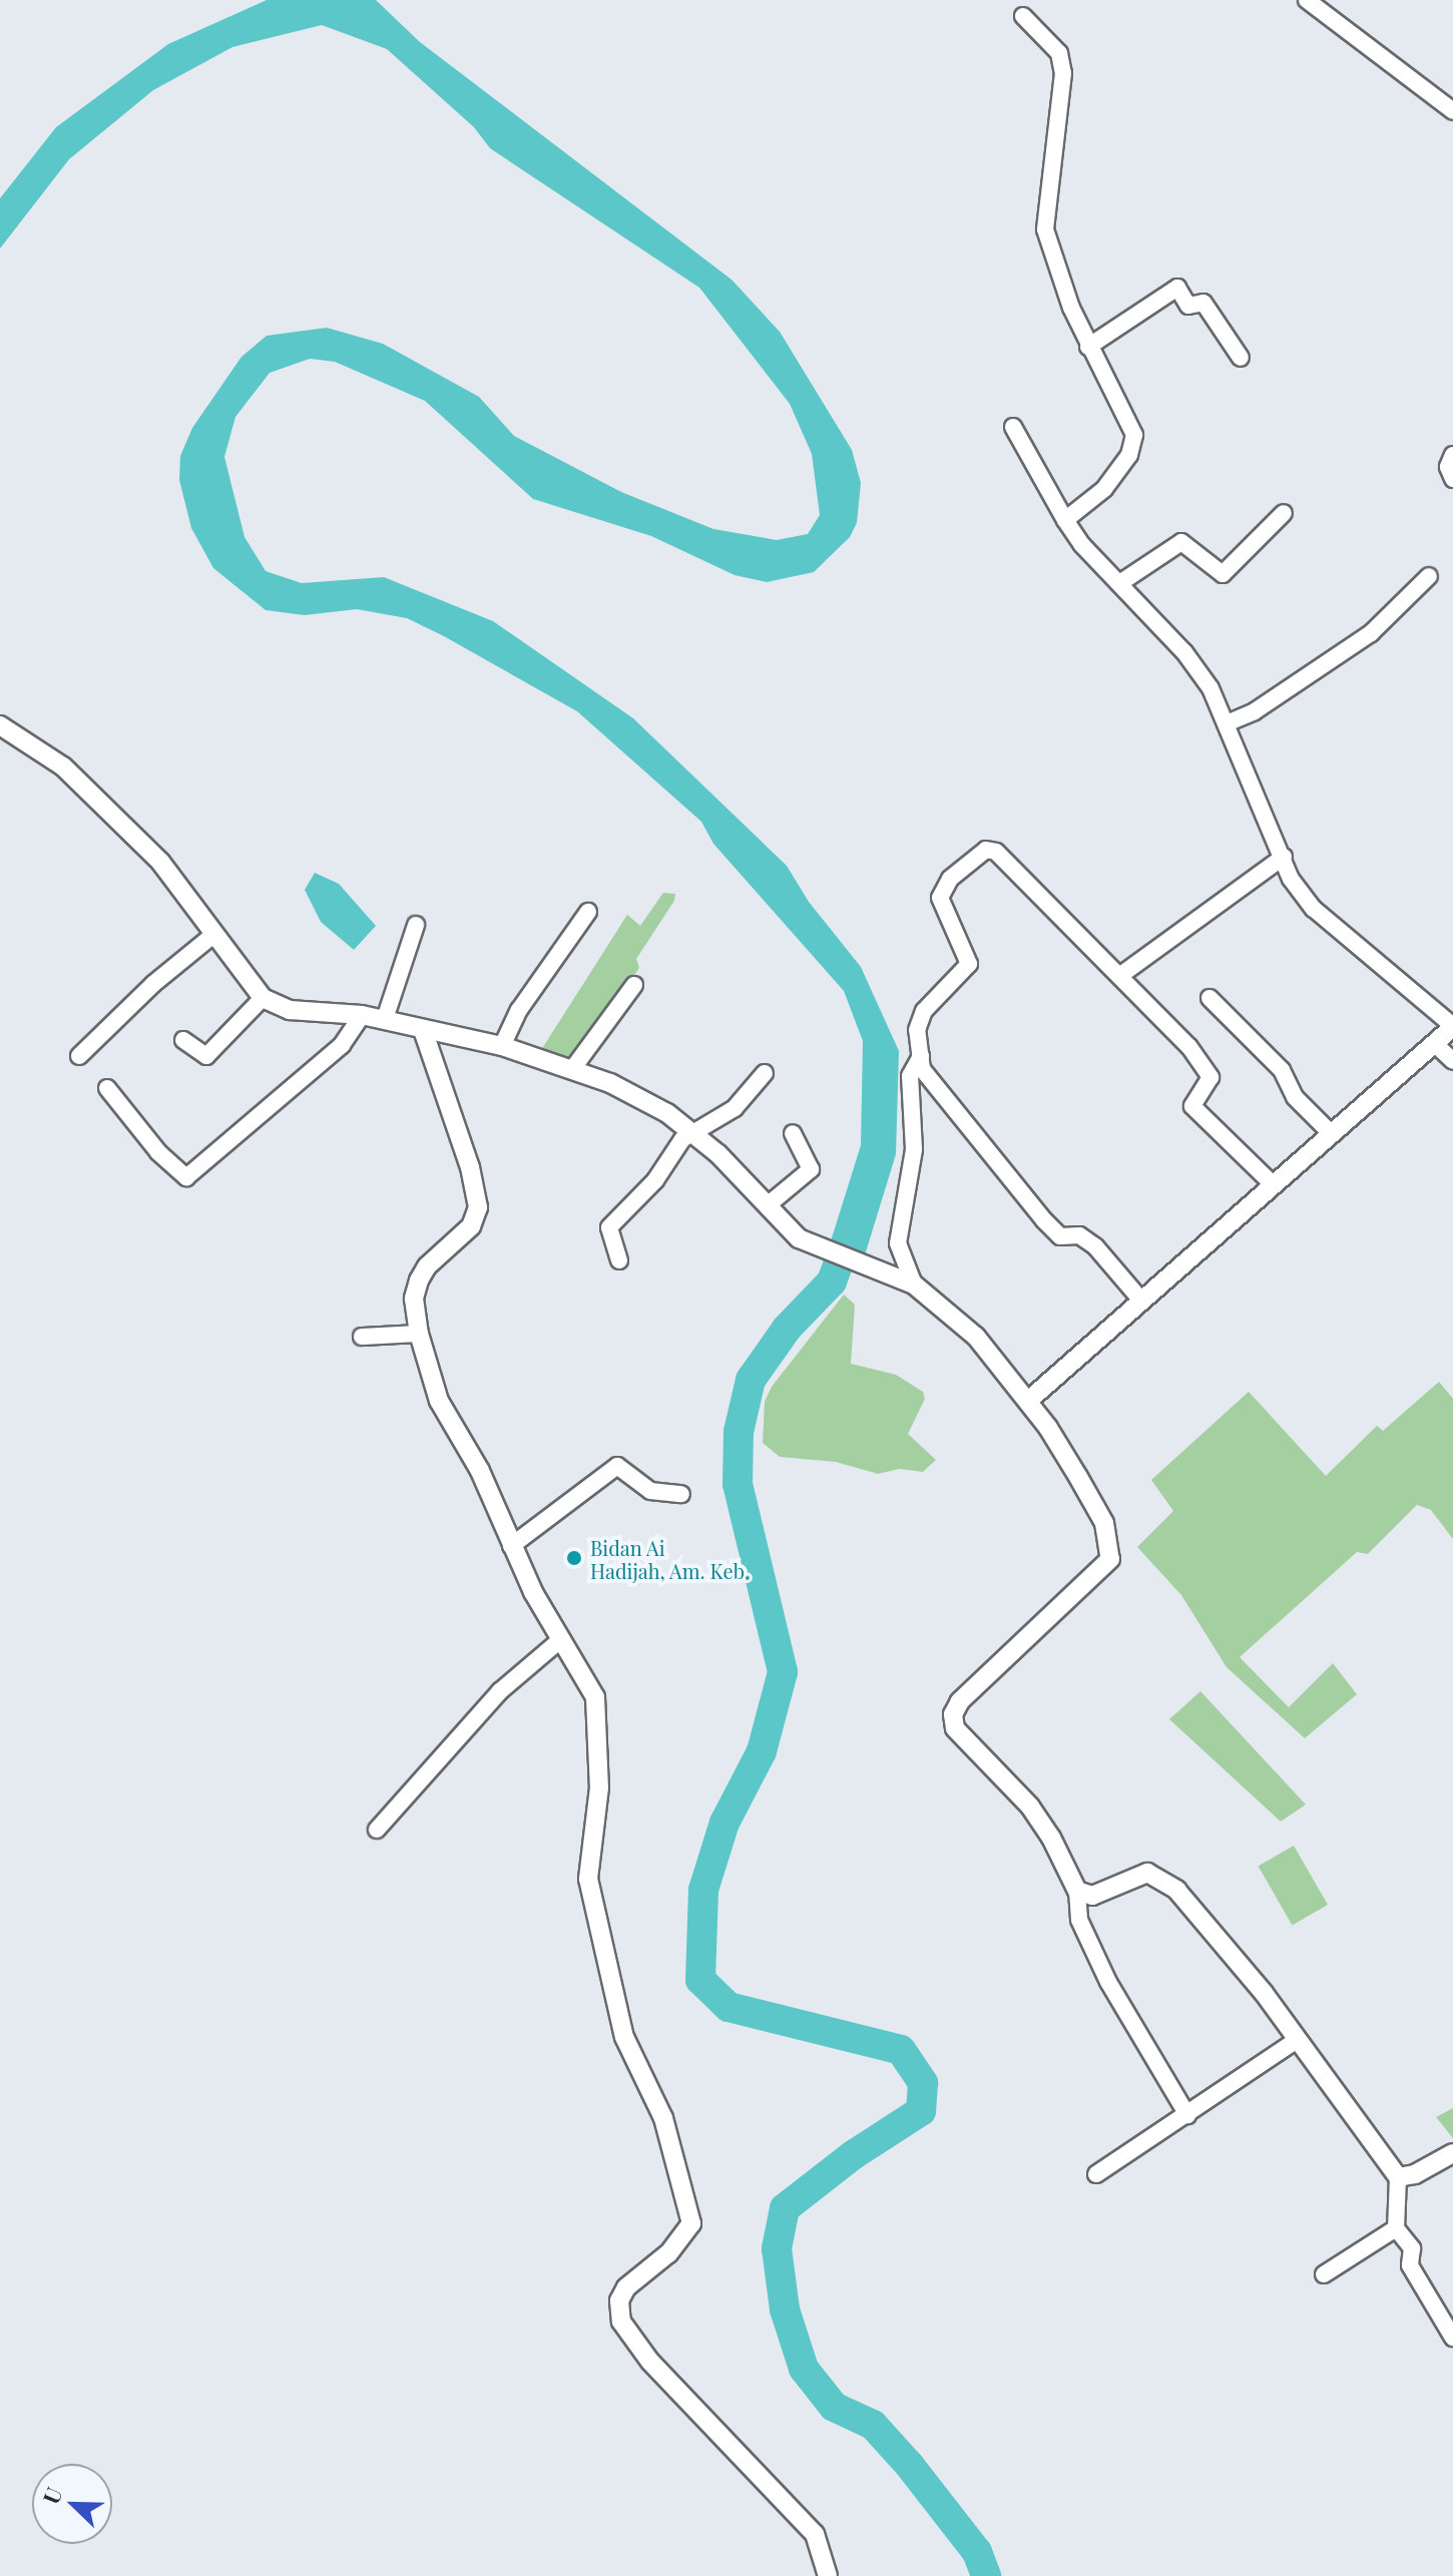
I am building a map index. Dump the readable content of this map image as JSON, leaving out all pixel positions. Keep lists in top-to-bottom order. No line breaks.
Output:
{"places":["Bidan Ai Hadijah, Am. Keb."],"north":"top left"}
